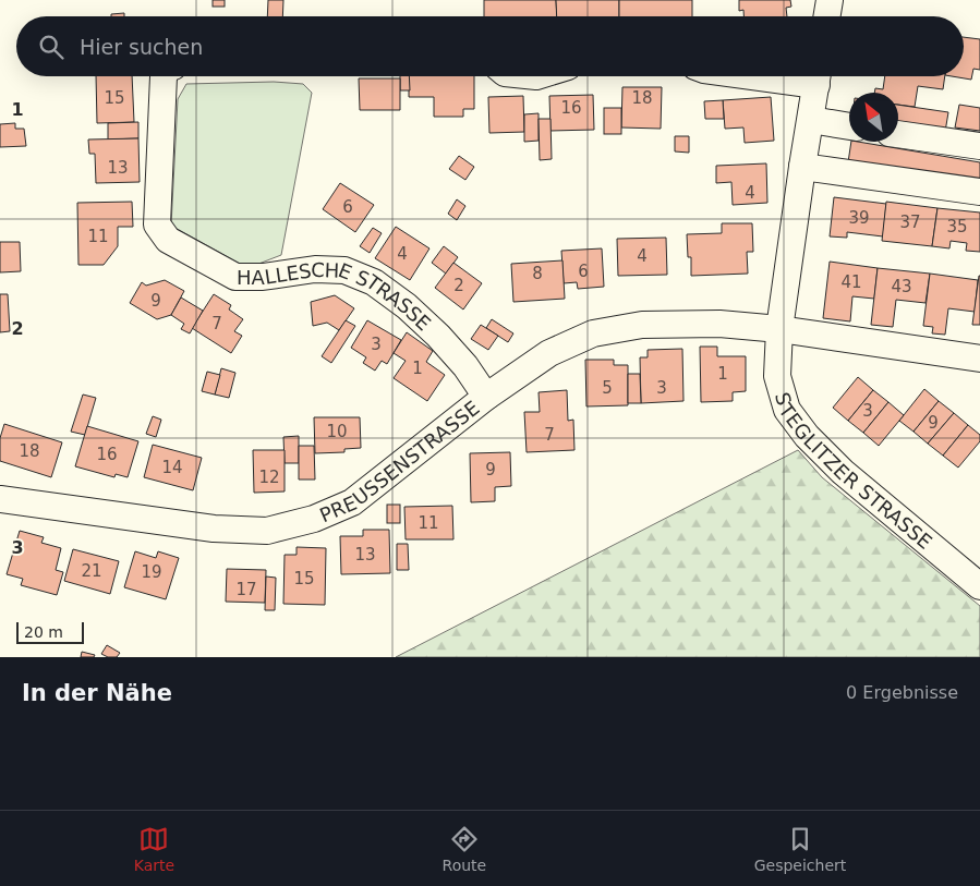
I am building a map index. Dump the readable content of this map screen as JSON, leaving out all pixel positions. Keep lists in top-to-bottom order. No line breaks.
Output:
{"streets":{"street":["HALLESCHE STRASSE","PREUSSENSTRASSE","STEGLITZER STRASSE"]},"crossings":[["HALLESCHE STRASSE","PREUSSENSTRASSE"],["PREUSSENSTRASSE","STEGLITZER STRASSE"]],"house_numbers":["15","18","16","13","4","6","39","37","35","11","4","4","6","8","41","2","43","9","7","3","1","1","5","3","3","9","10","7","18","16","14","9","12","11","13","21","19","15","17"],"scale_bar":"20 m","north":"top left","page":{"search":"Hier suchen","scale":"20 m","heading":["In der Nähe","0 Ergebnisse"],"nav":["Karte","Route","Gespeichert"]},"grid":{"rows":["1","2","3"]}}
